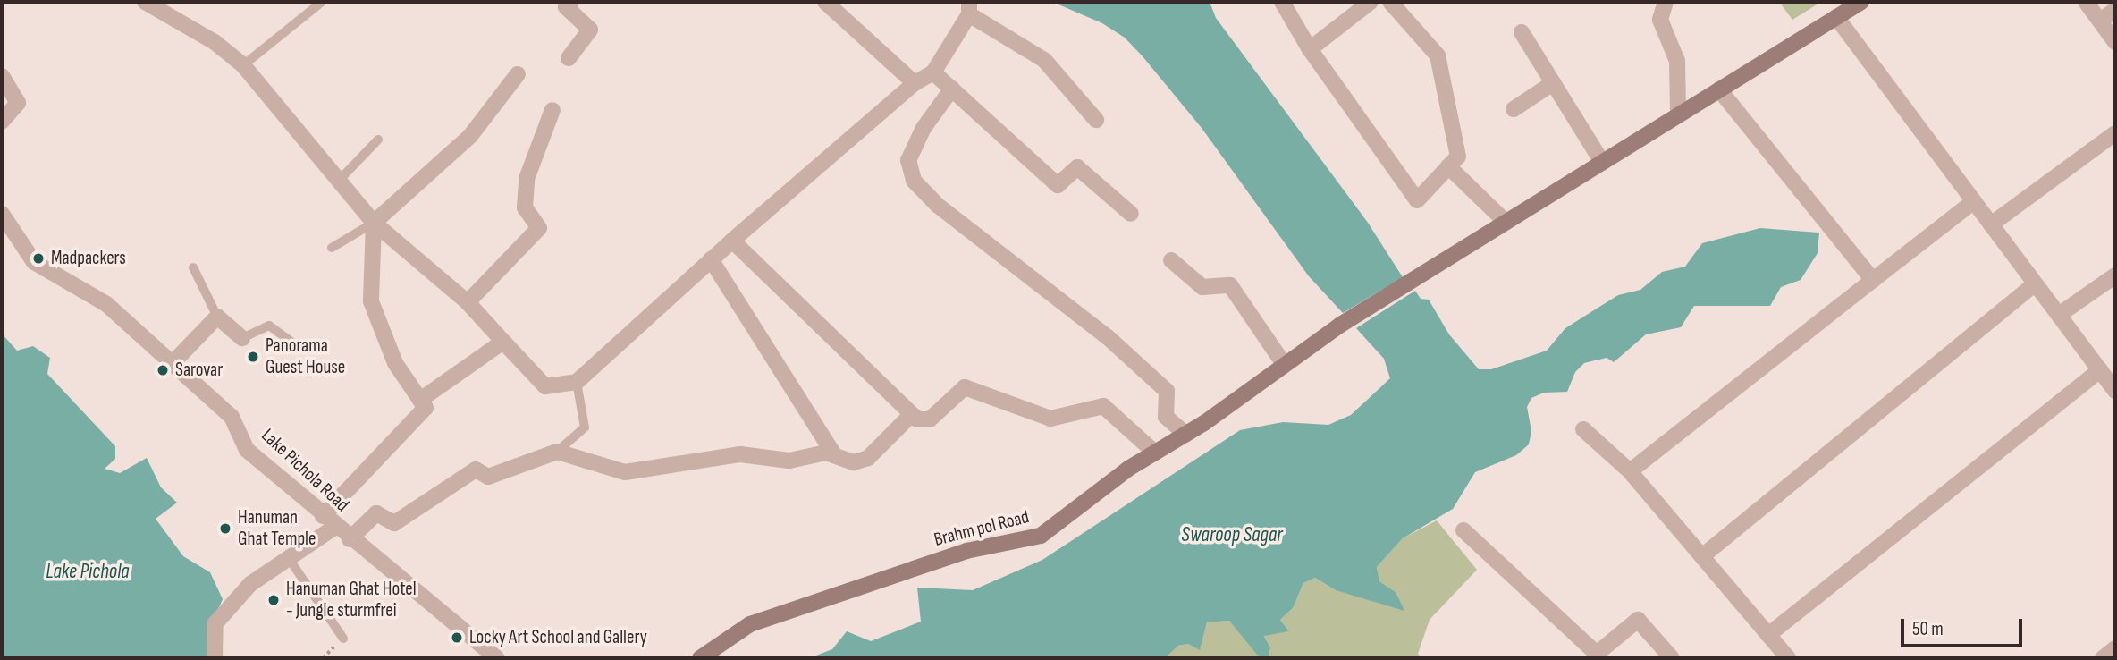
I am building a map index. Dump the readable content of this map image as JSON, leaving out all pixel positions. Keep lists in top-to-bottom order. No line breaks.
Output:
{"streets":{"street":["Lake Pichola Road","Brahm pol Road"]},"water":["Swaroop Sagar","Lake Pichola"],"places":["Madpackers","Panorama Guest House","Sarovar","Hanuman Ghat Temple","Hanuman Ghat Hotel - Jungle sturmfrei","Locky Art School and Gallery"],"scale_bar":"50 m"}
